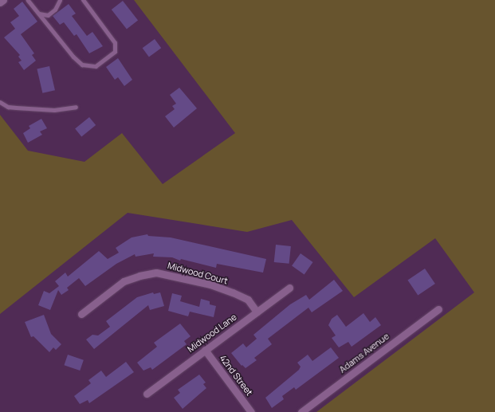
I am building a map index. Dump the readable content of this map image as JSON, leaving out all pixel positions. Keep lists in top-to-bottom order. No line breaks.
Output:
{"streets":{"street":["Midwood Court","Midwood Lane","Adams Avenue","42nd Street"]},"crossings":[["Midwood Court","Midwood Lane"],["Midwood Lane","42nd Street"]]}
